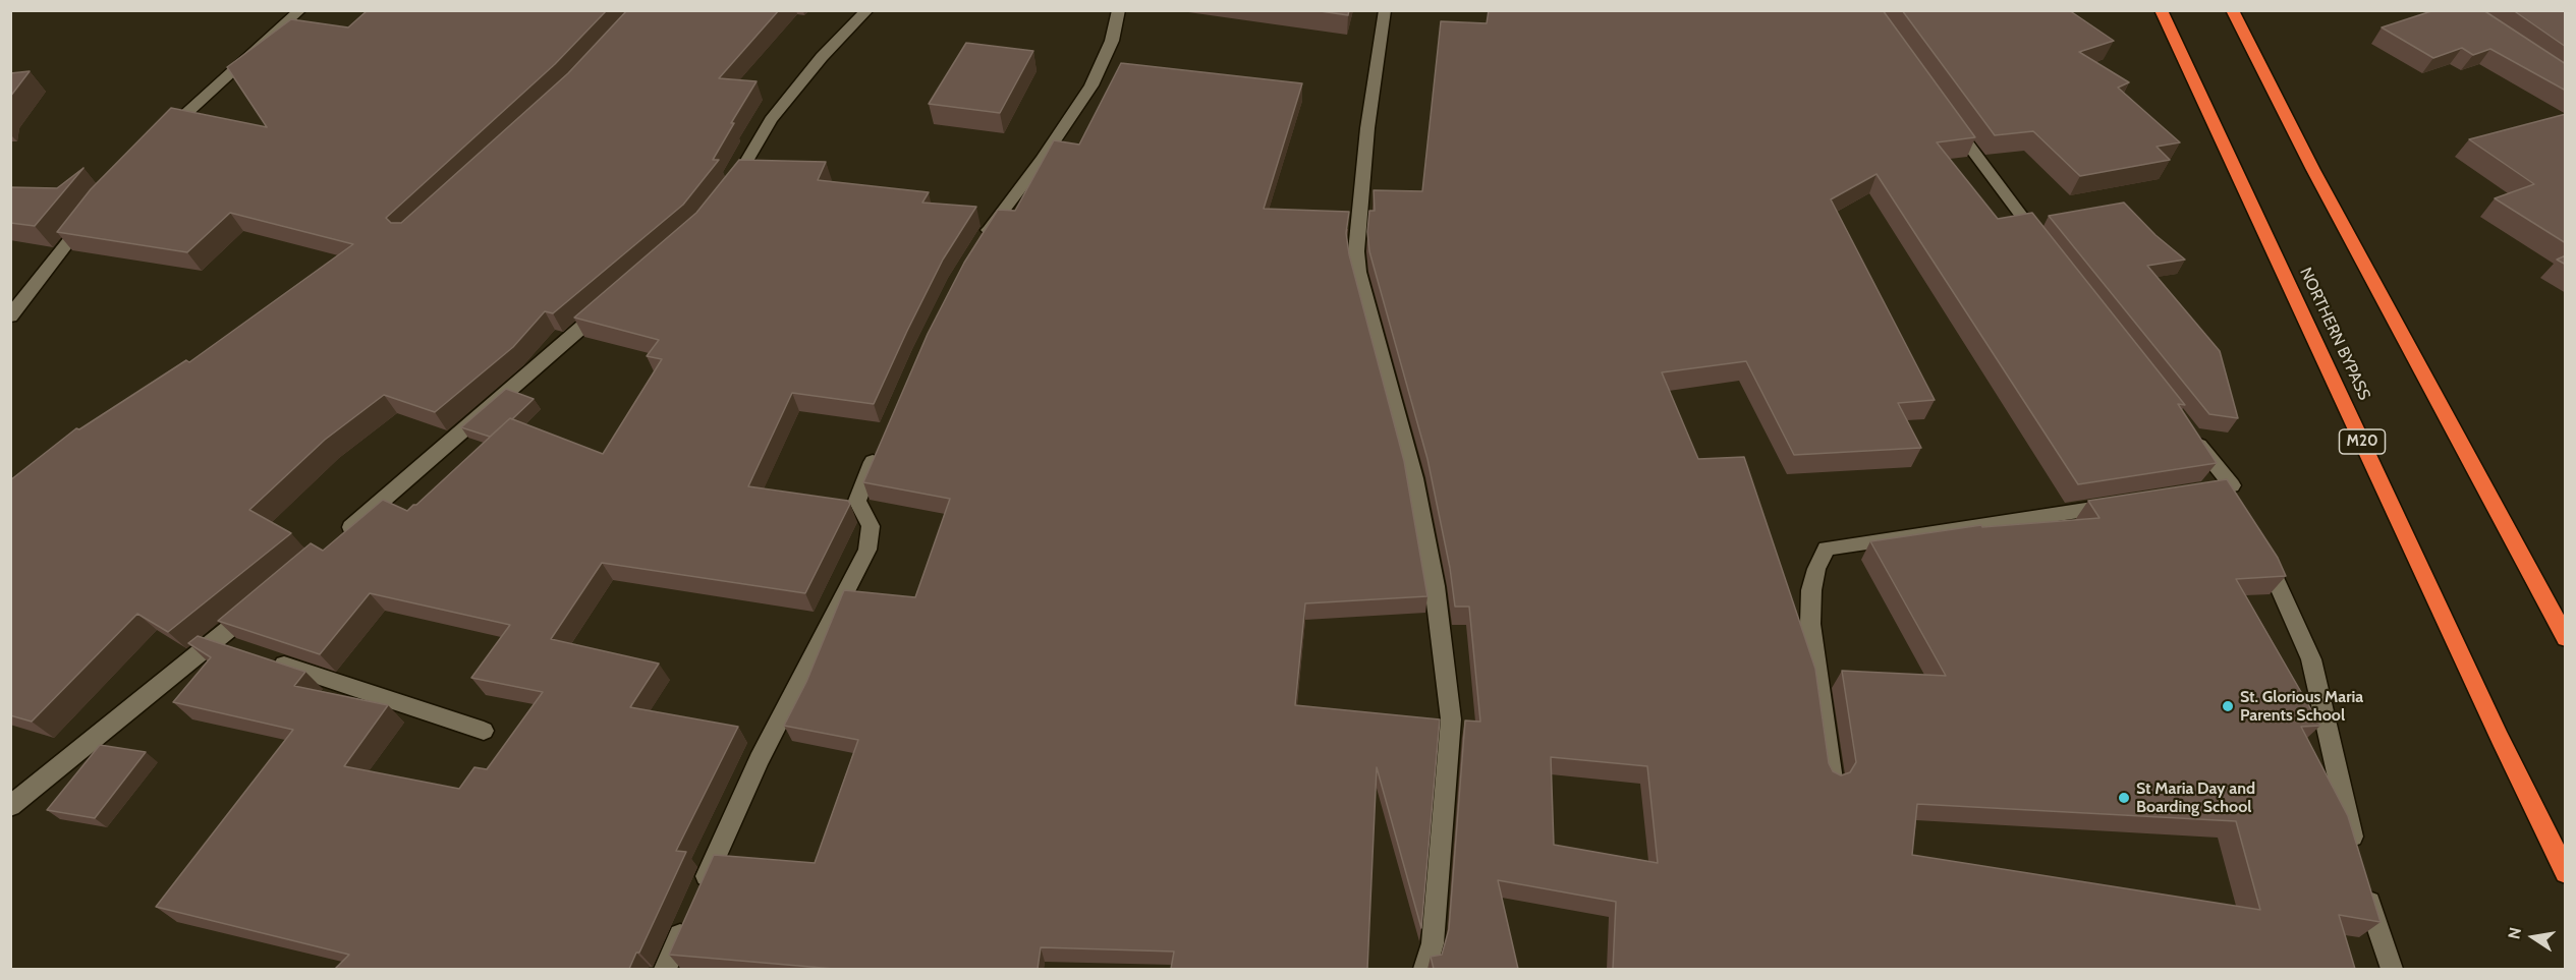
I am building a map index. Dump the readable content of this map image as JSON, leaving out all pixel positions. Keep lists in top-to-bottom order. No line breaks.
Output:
{"streets":{"highway":["NORTHERN BYPASS","M20"]},"places":["St. Glorious Maria Parents School","St Maria Day and Boarding School"],"north":"left"}
